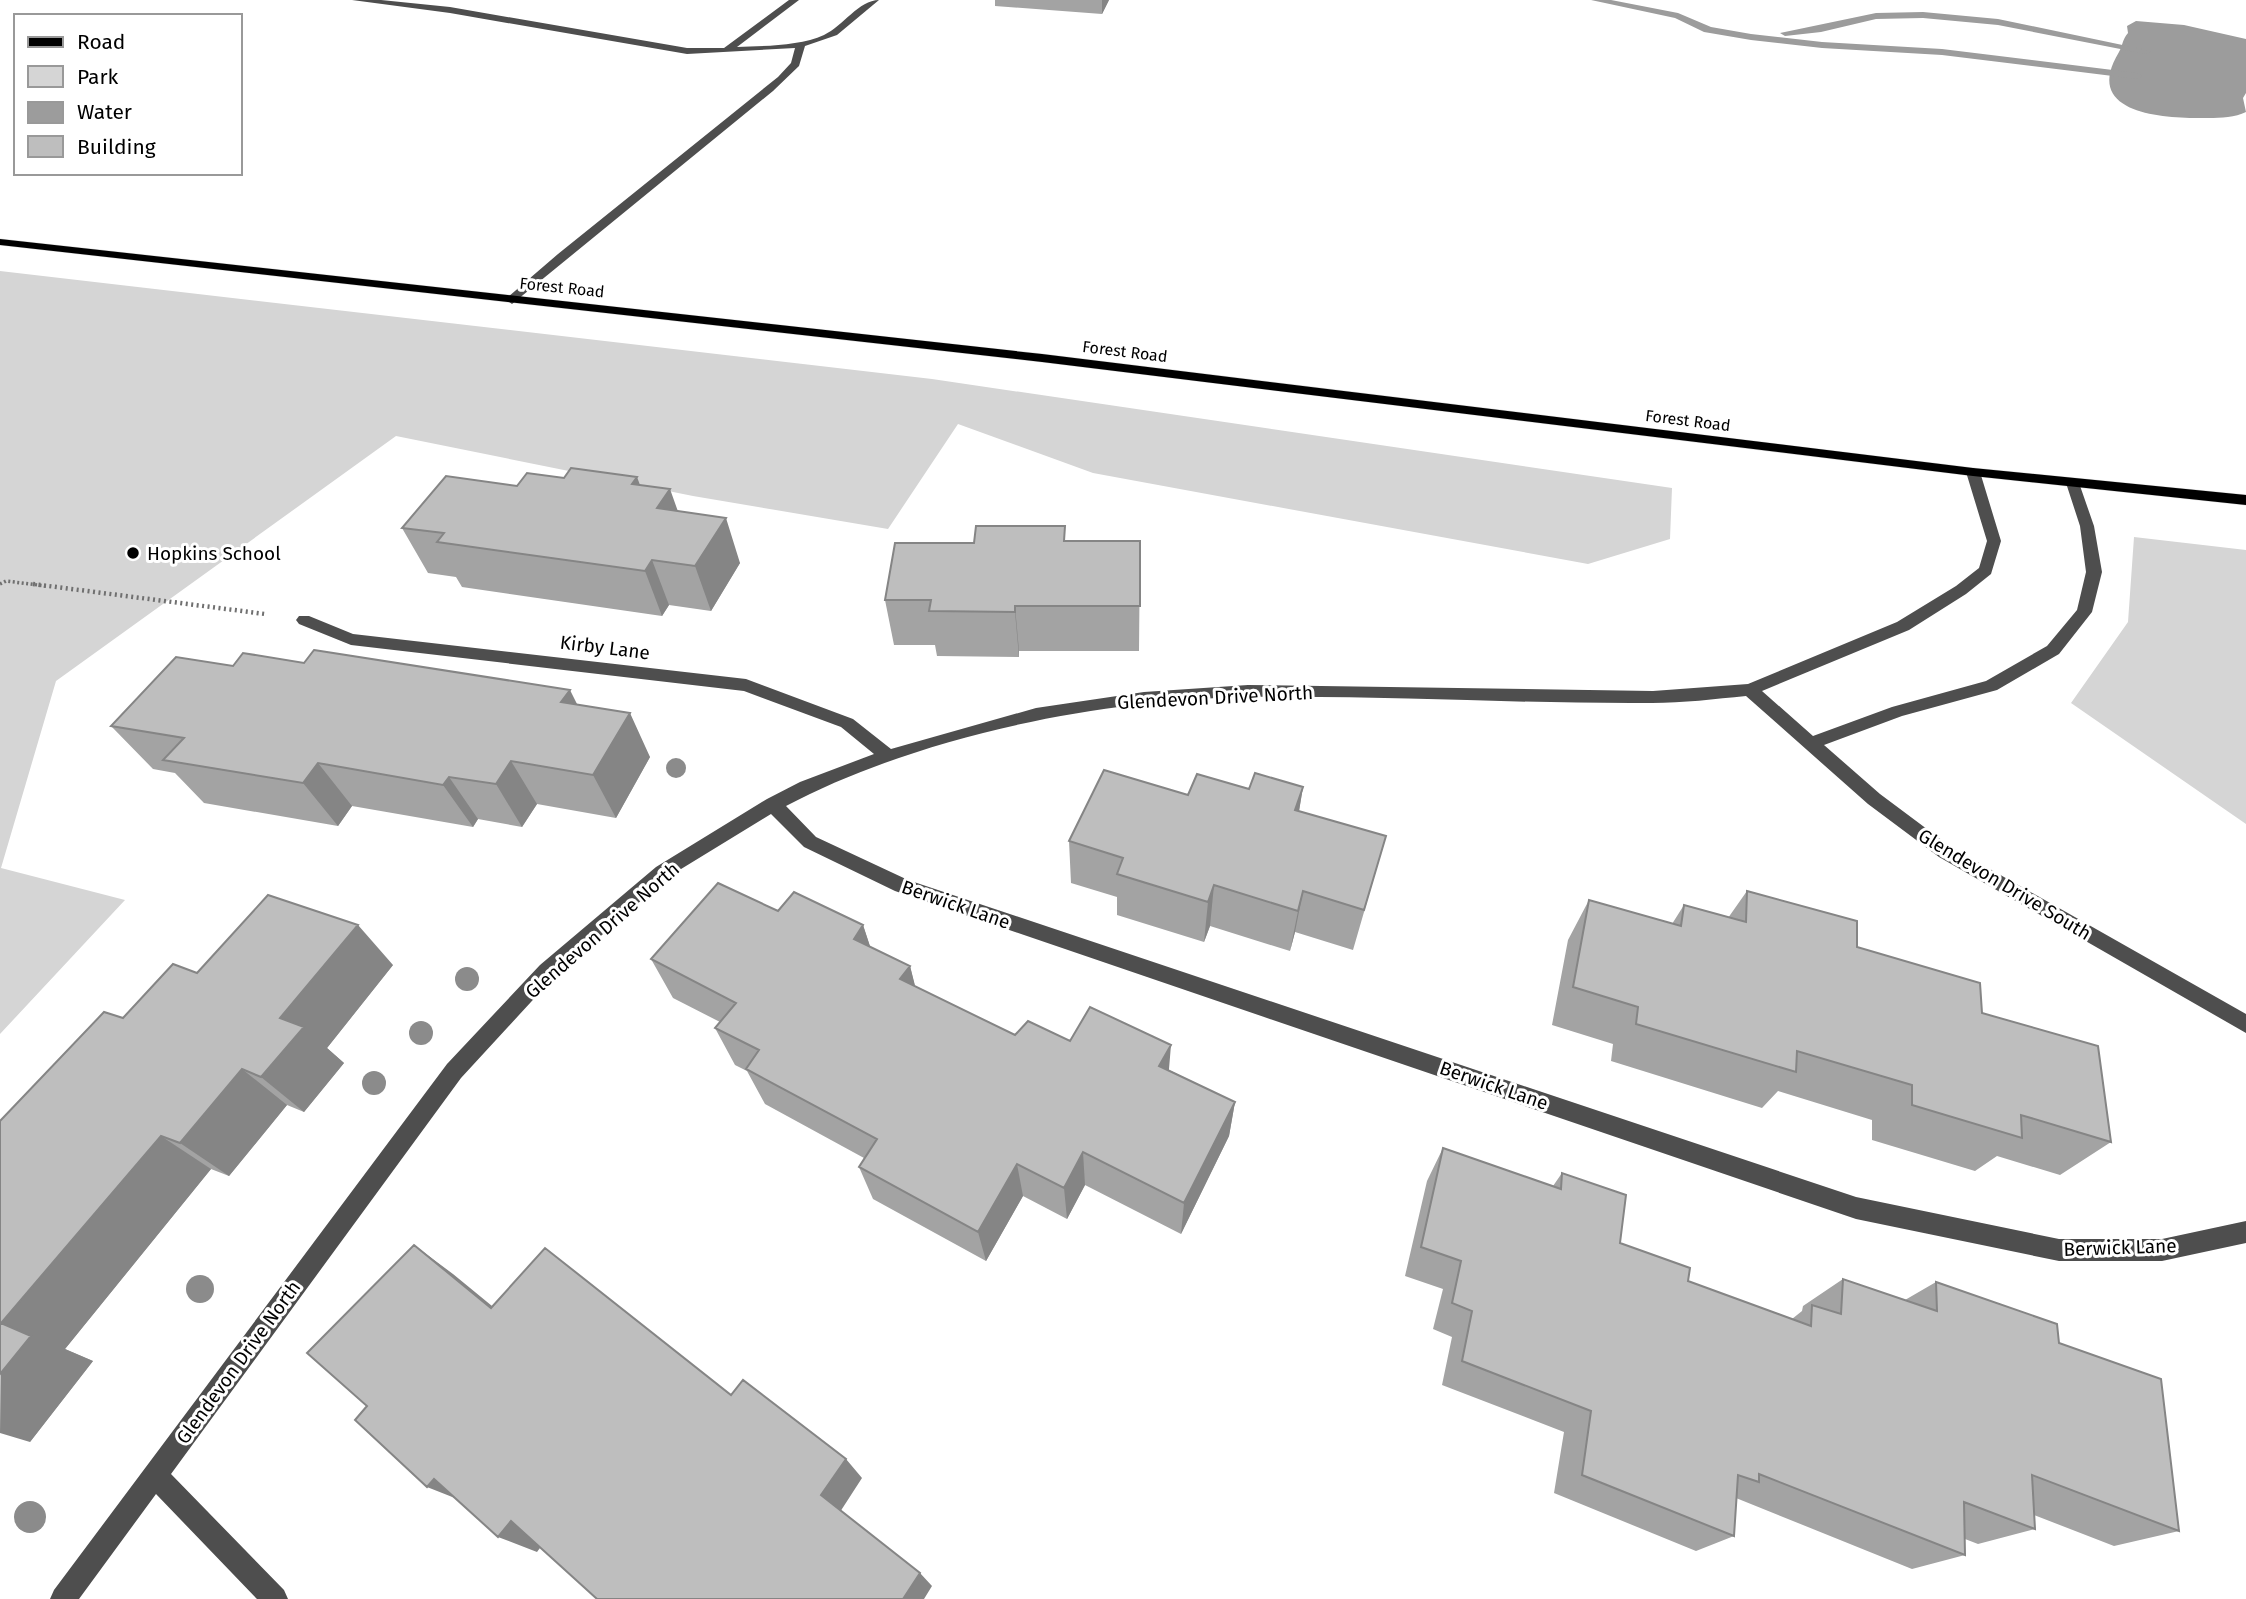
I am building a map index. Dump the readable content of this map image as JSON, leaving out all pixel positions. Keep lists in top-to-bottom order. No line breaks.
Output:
{"streets":{"main road":["Forest Road"],"street":["Kirby Lane","Glendevon Drive North","Glendevon Drive South","Berwick Lane"]},"crossings":[["Forest Road","Glendevon Drive North"],["Kirby Lane","Glendevon Drive North"],["Glendevon Drive North","Glendevon Drive South"],["Glendevon Drive North","Berwick Lane"]],"places":["Hopkins School"],"legend":["Road","Park","Water","Building"]}
